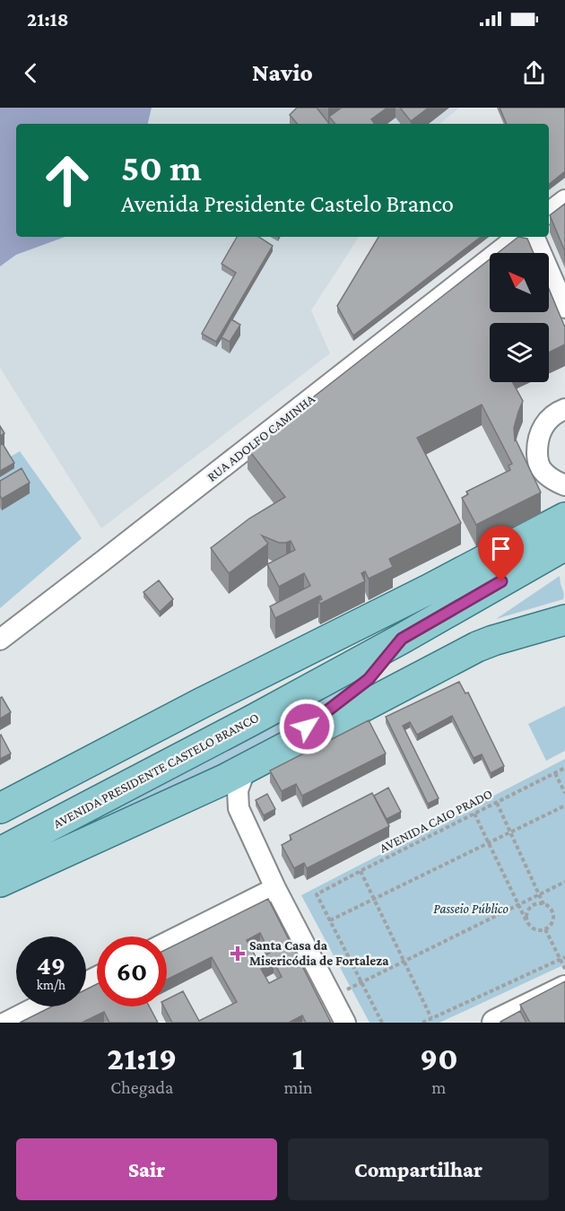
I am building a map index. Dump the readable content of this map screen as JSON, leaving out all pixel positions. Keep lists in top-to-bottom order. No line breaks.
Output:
{"streets":{"main road":["AVENIDA PRESIDENTE CASTELO BRANCO"],"street":["RUA ADOLFO CAMINHA"],"path":["AVENIDA CAIO PRADO"]},"parks":["Passeio Público"],"places":{"health":["Santa Casa da Misericódia de Fortaleza"]},"north":"top left","page":{"status":"21:18","header":"Navio","turn":["50 m","Avenida Presidente Castelo Branco"],"speed":"49 km/h","limit":"60","eta":["21:19","Chegada","1","min","90","m"],"buttons":["Sair","Compartilhar"]}}
